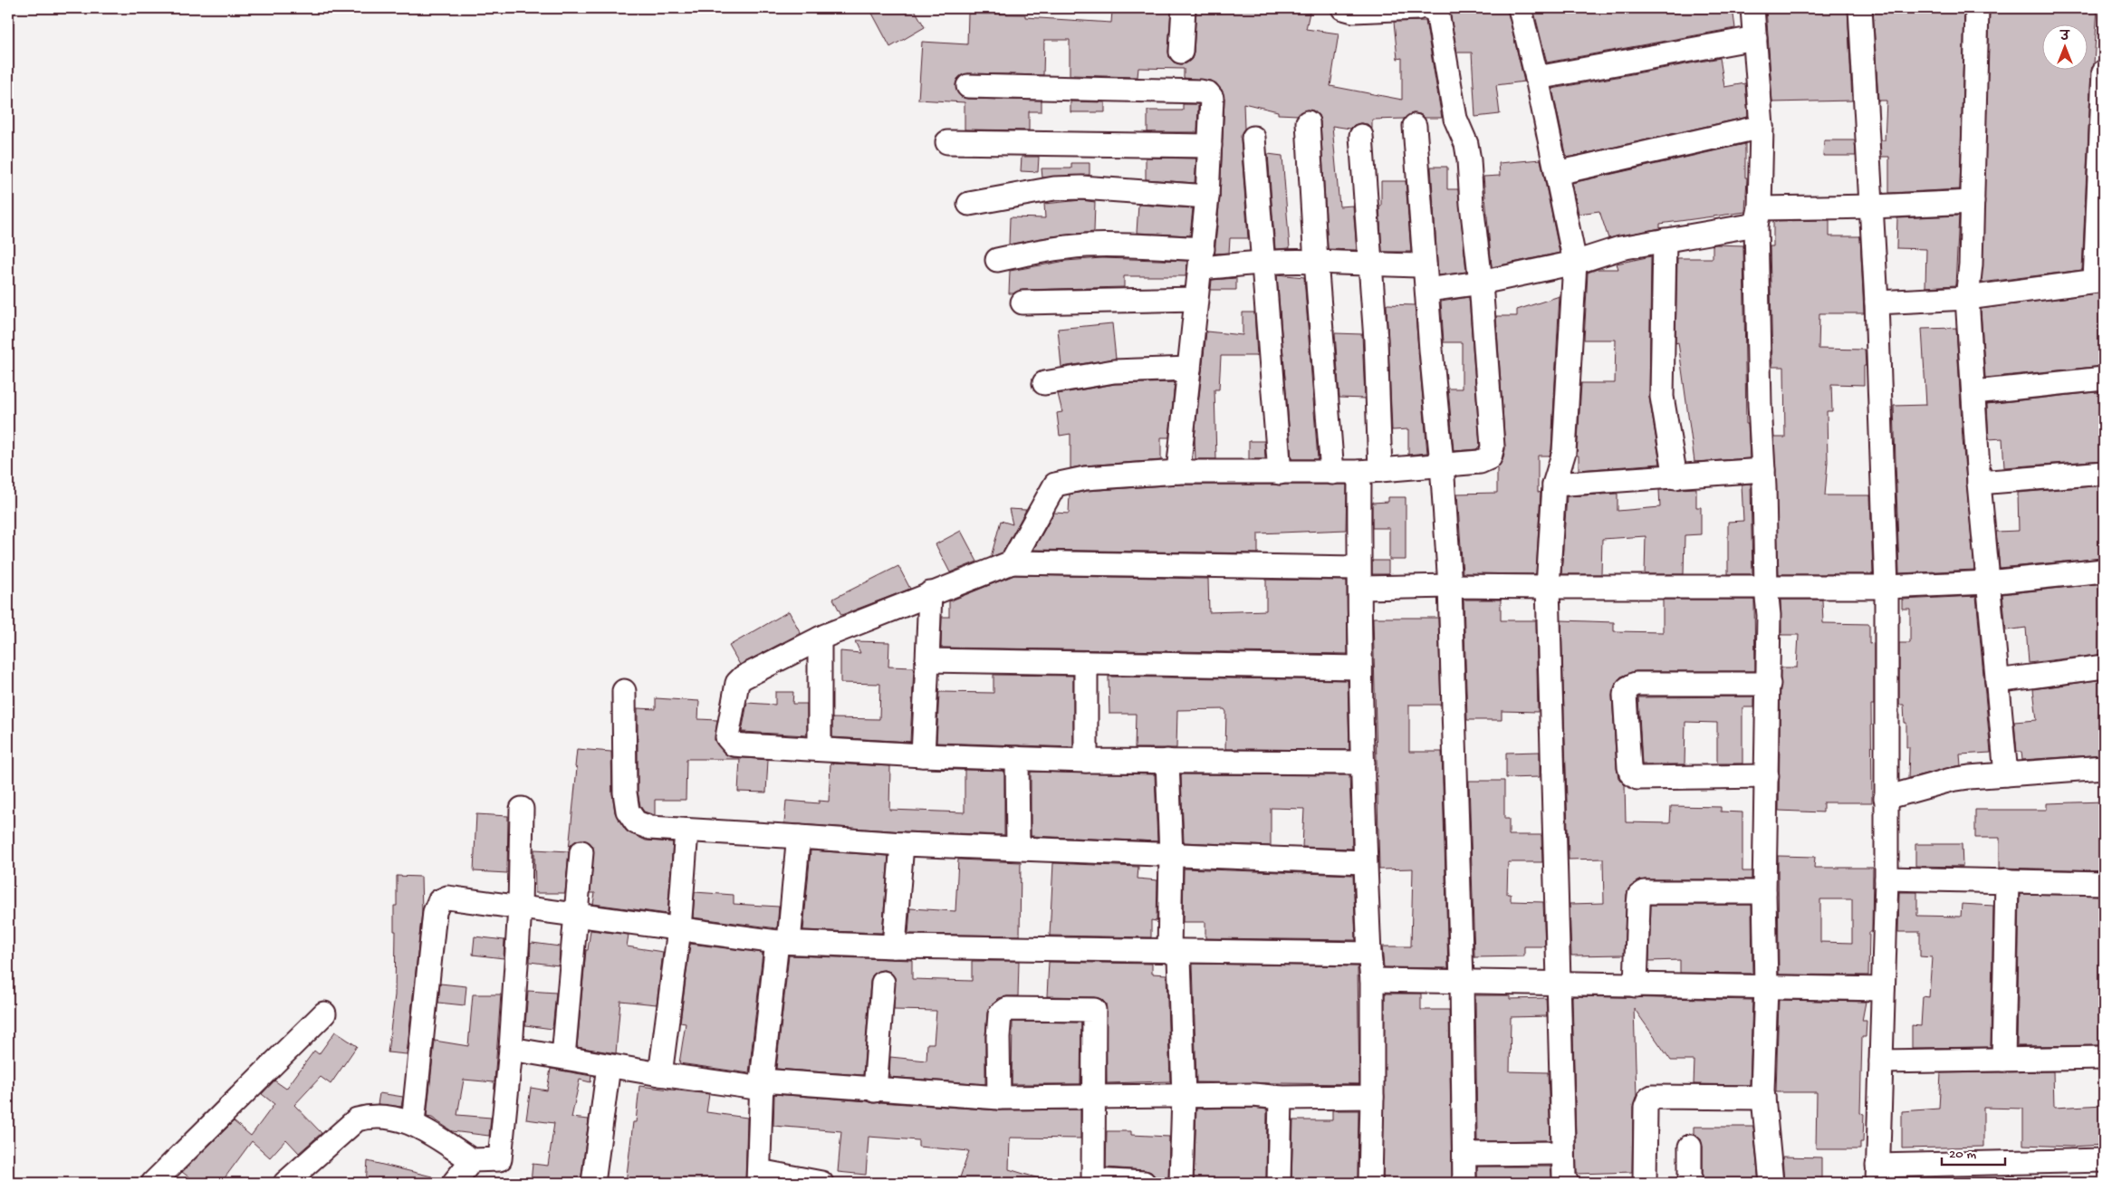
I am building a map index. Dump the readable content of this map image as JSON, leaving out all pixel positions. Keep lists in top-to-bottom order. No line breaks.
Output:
{"scale_bar":"20 m","north":"top"}
